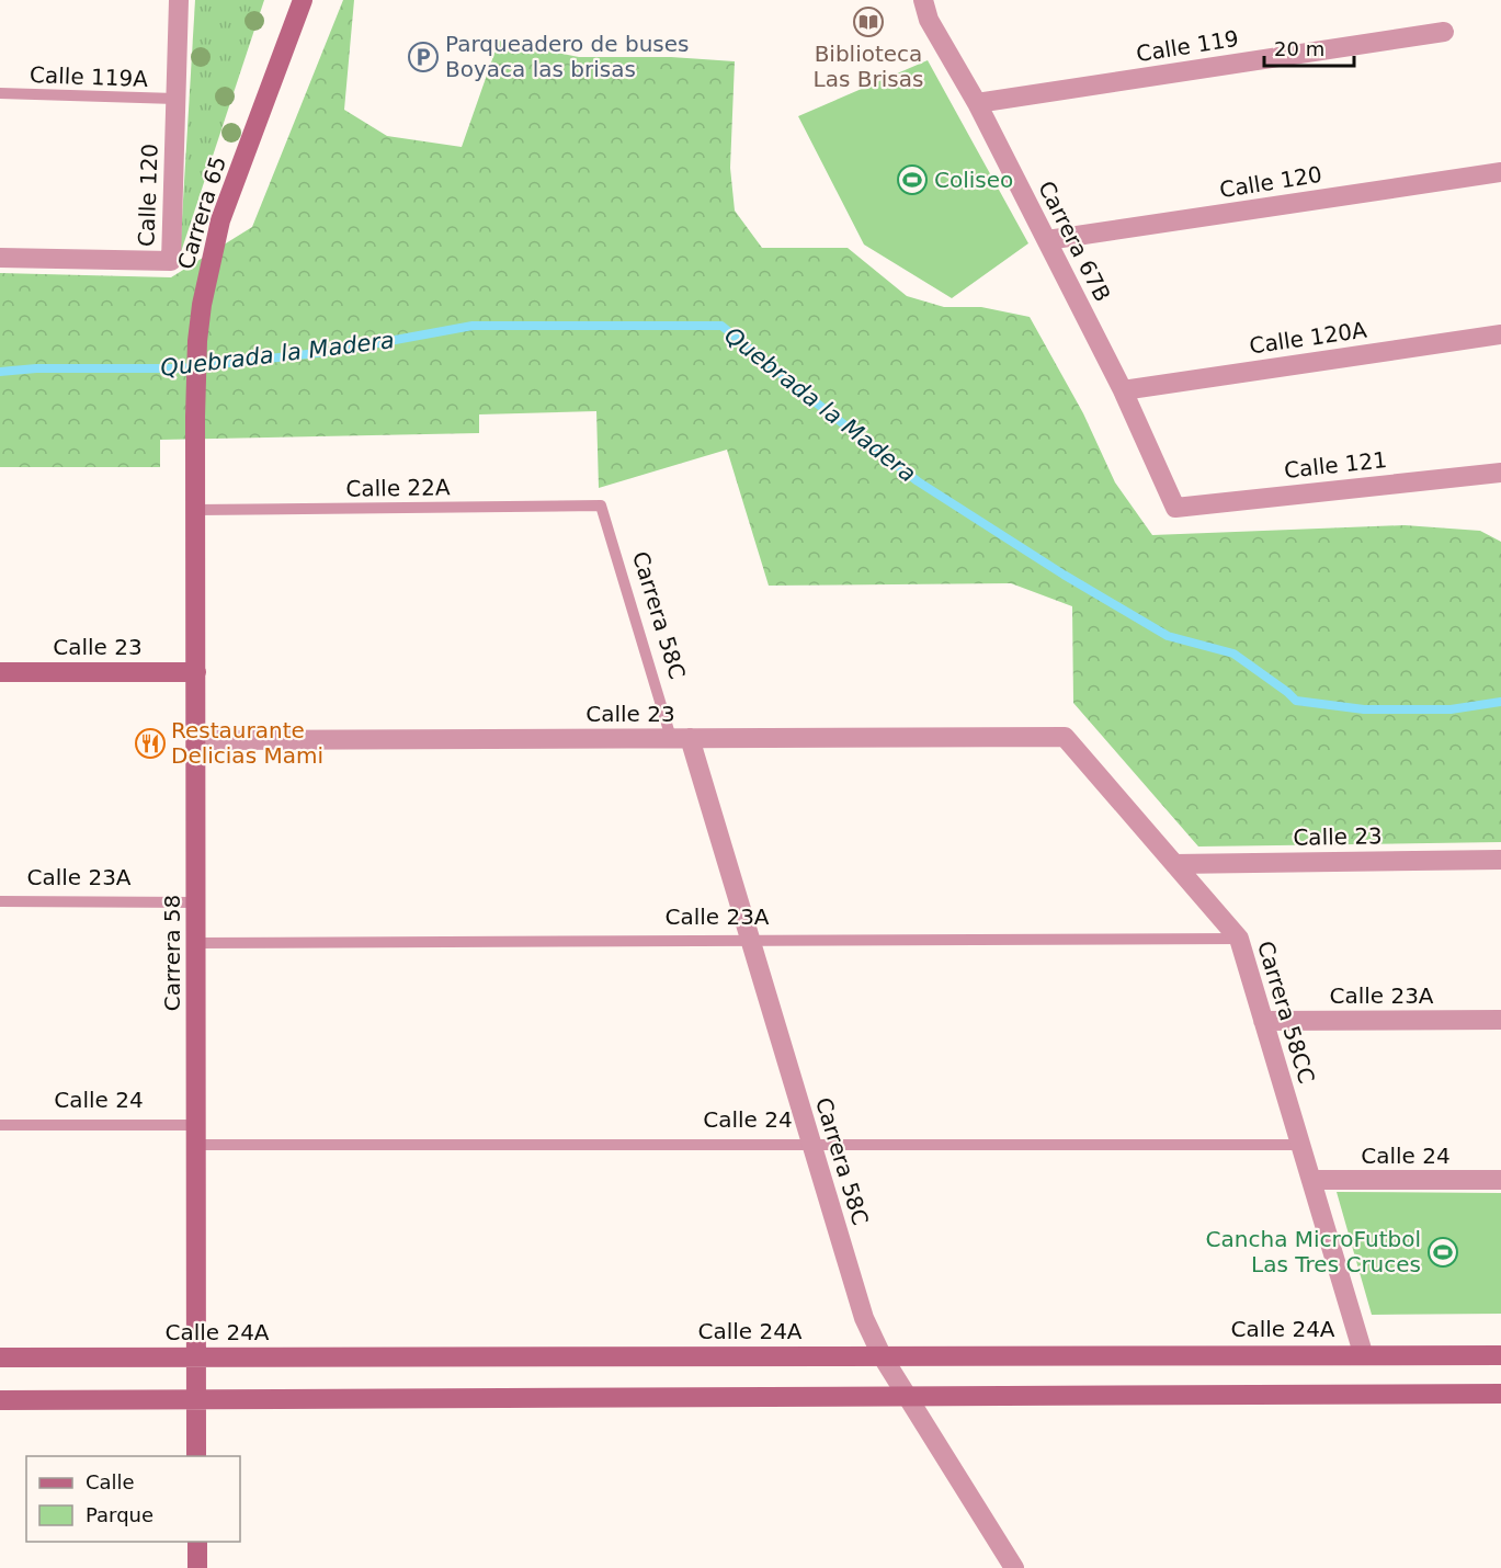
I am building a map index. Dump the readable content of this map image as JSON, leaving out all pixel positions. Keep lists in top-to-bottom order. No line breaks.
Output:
{"streets":{"main road":["Carrera 65","Calle 23","Carrera 58","Calle 24A"],"street":["Calle 119","Calle 120","Carrera 67B","Calle 120A","Calle 121","Carrera 58C","Calle 23A","Carrera 58CC","Calle 24"],"lane":["Calle 119A","Calle 22A"]},"crossings":[["Calle 119","Carrera 67B"],["Calle 119A","Calle 120"],["Calle 120","Carrera 67B"],["Carrera 65","Carrera 58"],["Carrera 67B","Calle 120A"],["Carrera 67B","Calle 121"],["Calle 22A","Carrera 58C"],["Calle 22A","Carrera 58"],["Carrera 58C","Calle 23"],["Carrera 58C","Calle 23A"],["Carrera 58C","Calle 24"],["Carrera 58C","Calle 24A"],["Calle 23","Carrera 58"],["Calle 23","Carrera 58CC"],["Calle 23A","Carrera 58"],["Calle 23A","Carrera 58CC"],["Carrera 58","Calle 24"],["Carrera 58","Calle 24A"],["Carrera 58CC","Calle 24"],["Carrera 58CC","Calle 24A"]],"water":["Quebrada la Madera"],"places":{"library":["Biblioteca Las Brisas"],"parking":["Parqueadero de buses Boyaca las brisas"],"sports":["Coliseo","Cancha MicroFutbol Las Tres Cruces"],"restaurant":["Restaurante Delicias Mami"]},"legend":["Calle","Parque"],"scale_bar":"20 m"}
